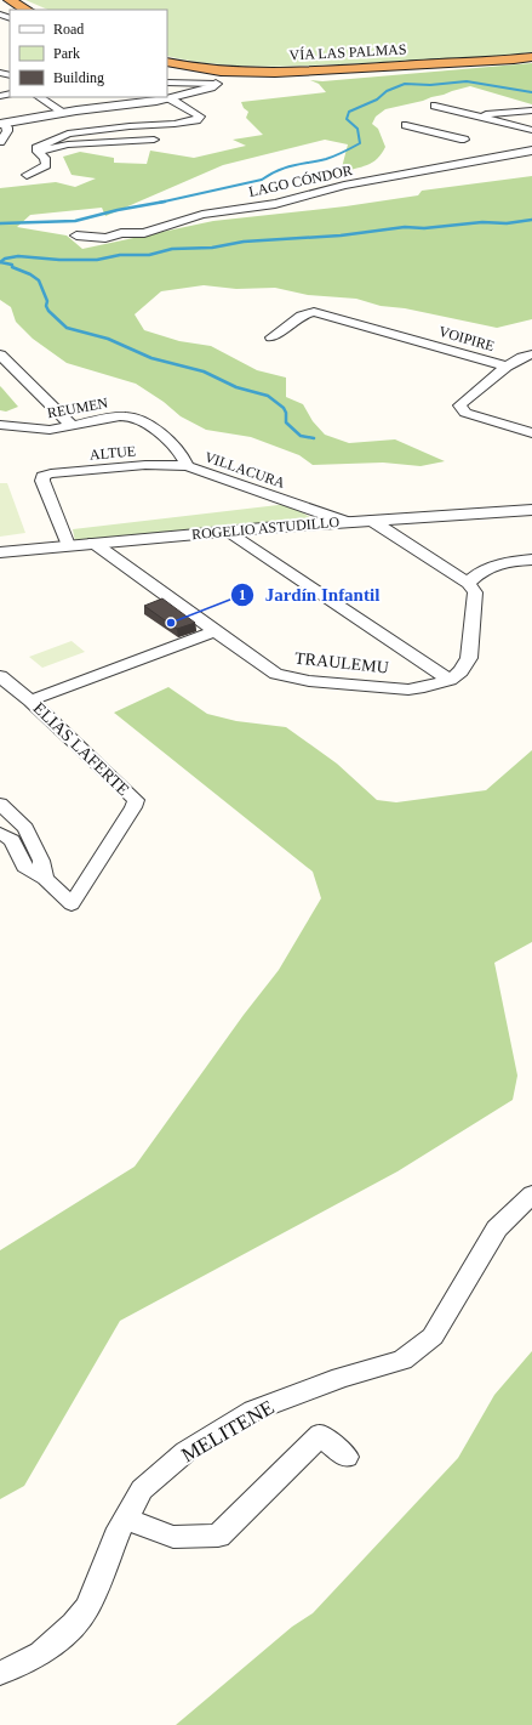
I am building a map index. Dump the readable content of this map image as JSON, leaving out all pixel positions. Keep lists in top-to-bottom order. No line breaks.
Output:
{"streets":{"highway":["VÍA LAS PALMAS"],"street":["LAGO CÓNDOR","VOIPIRE","REUMEN","ALTUE","VILLACURA","ROGELIO ASTUDILLO","TRAULEMU","ELIAS LAFERTE","MELITENE"]},"crossings":[["REUMEN","VILLACURA"],["ALTUE","VILLACURA"],["ALTUE","ROGELIO ASTUDILLO"],["VILLACURA","ROGELIO ASTUDILLO"],["ROGELIO ASTUDILLO","TRAULEMU"]],"places":["Jardín Infantil"],"legend":["Road","Park","Building"]}
